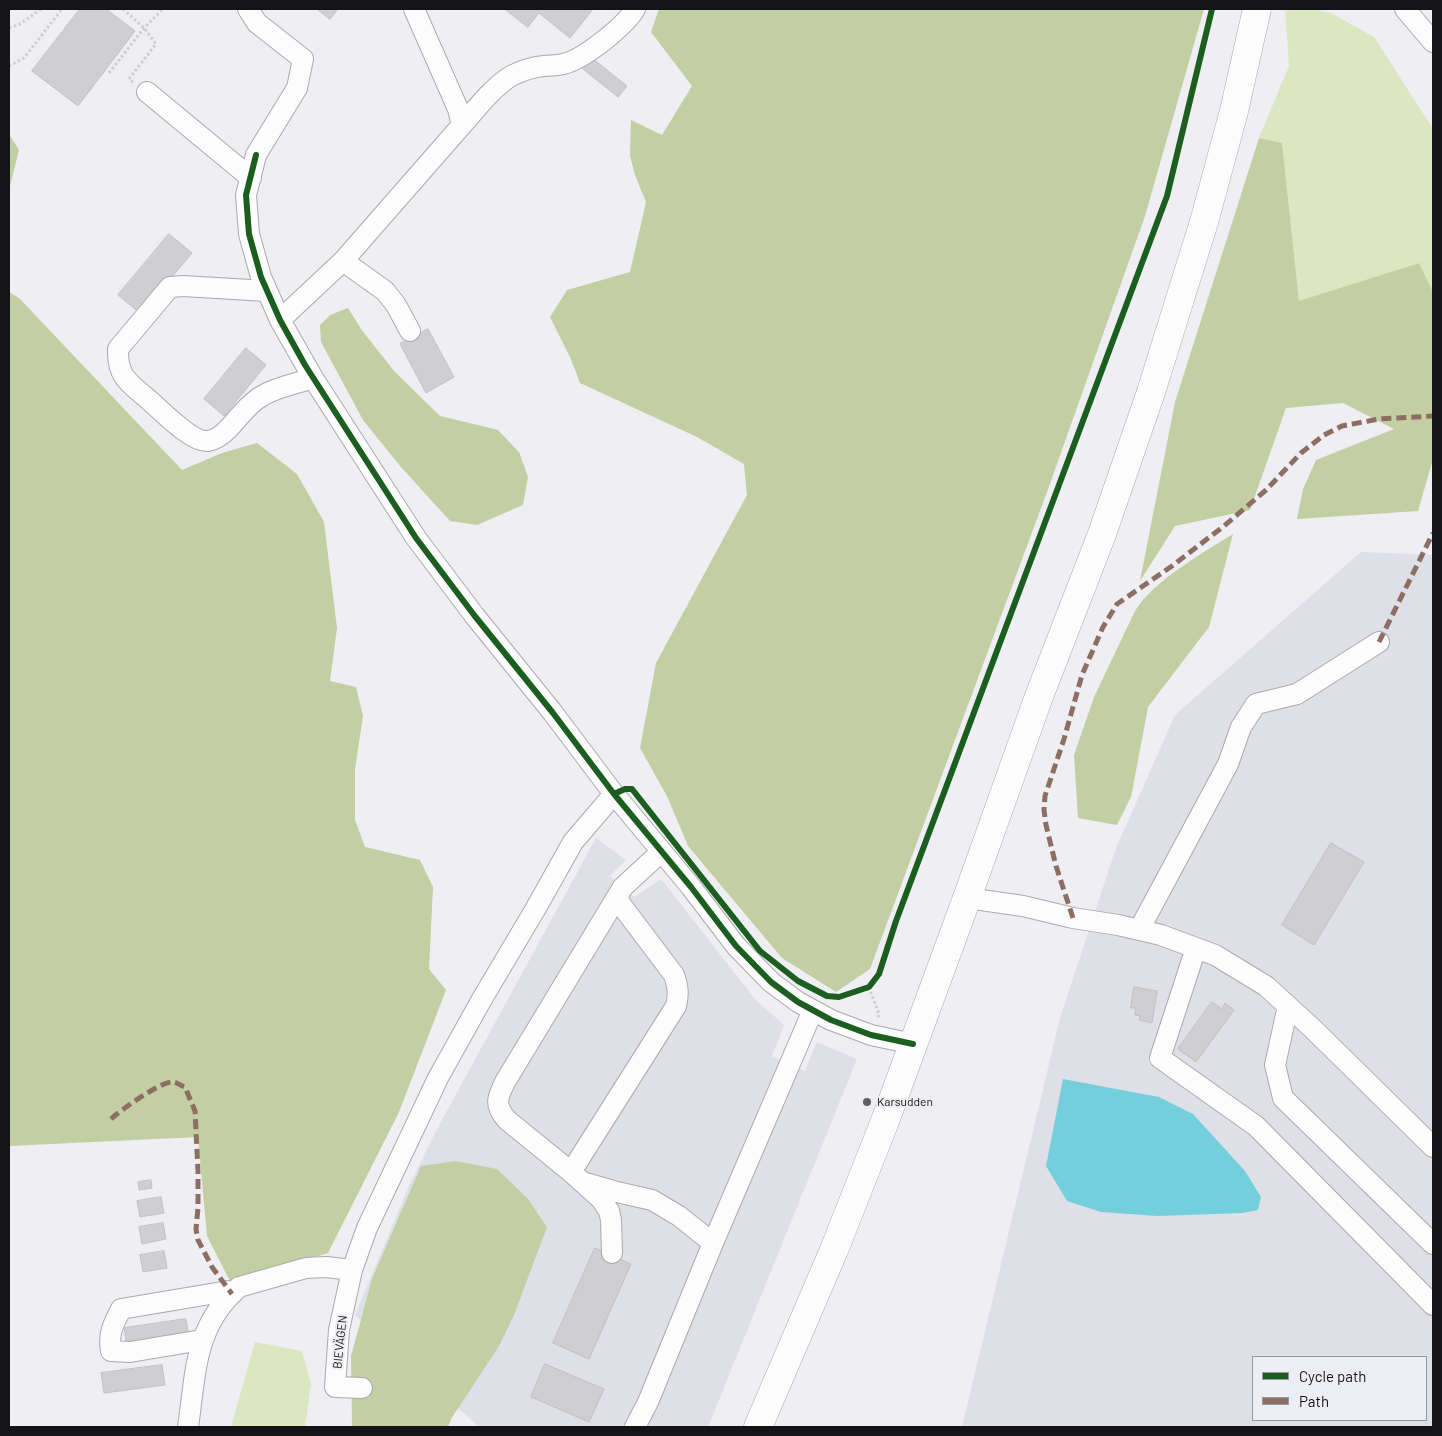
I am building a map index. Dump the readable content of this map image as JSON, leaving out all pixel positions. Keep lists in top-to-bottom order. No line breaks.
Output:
{"streets":{"street":["BIEVÄGEN"]},"places":["Karsudden"],"legend":["Cycle path","Path"]}
